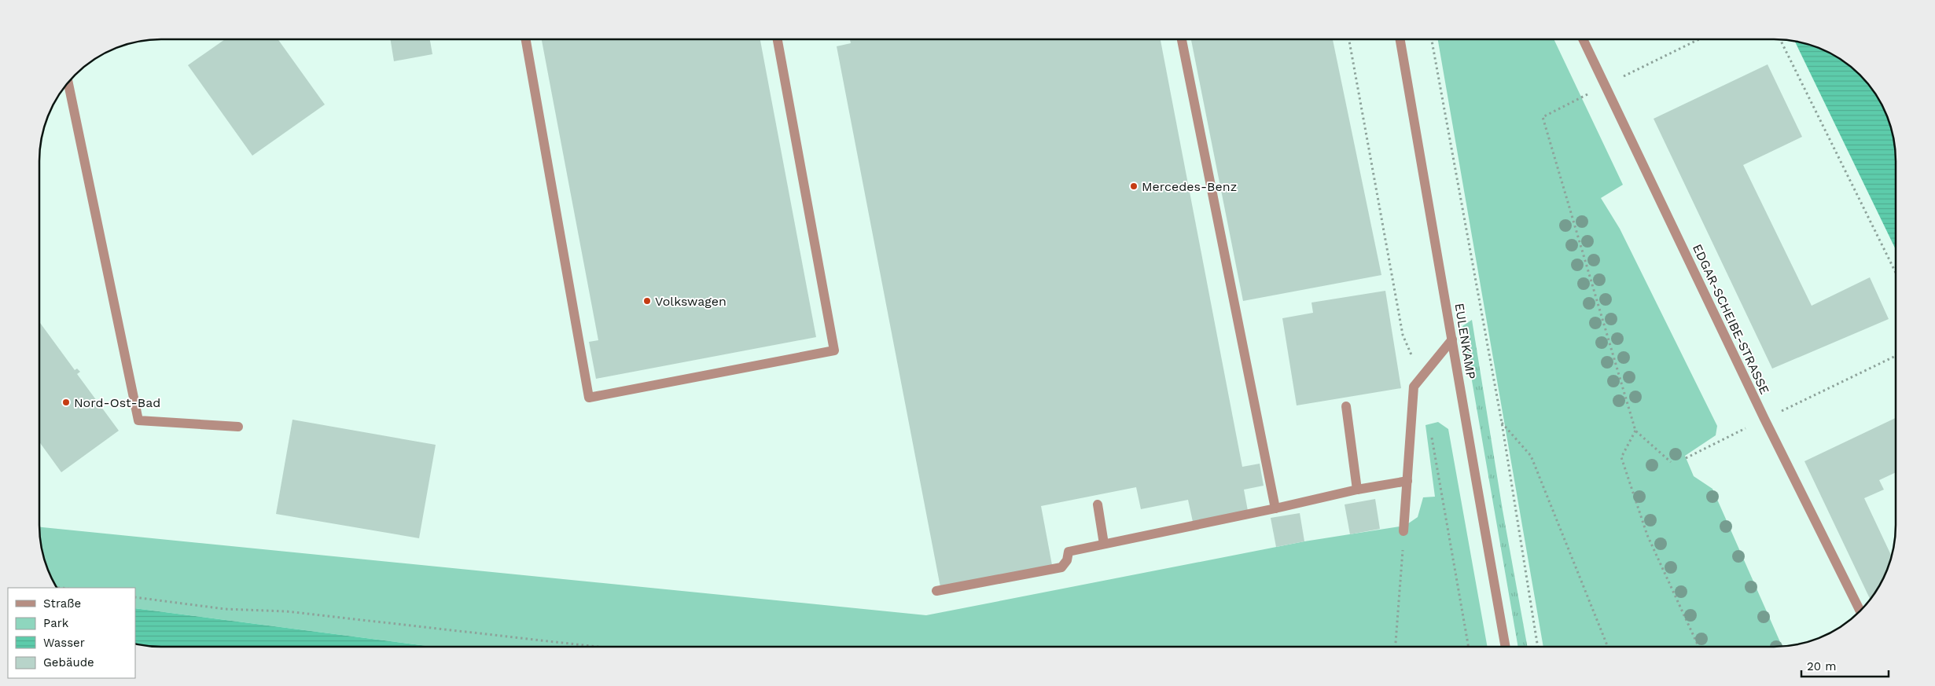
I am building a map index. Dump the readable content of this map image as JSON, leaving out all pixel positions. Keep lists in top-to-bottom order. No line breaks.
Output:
{"streets":{"street":["EDGAR-SCHEIBE-STRASSE","EULENKAMP"]},"places":["Mercedes-Benz","Volkswagen","Nord-Ost-Bad"],"legend":["Straße","Park","Wasser","Gebäude"],"scale_bar":"20 m"}
